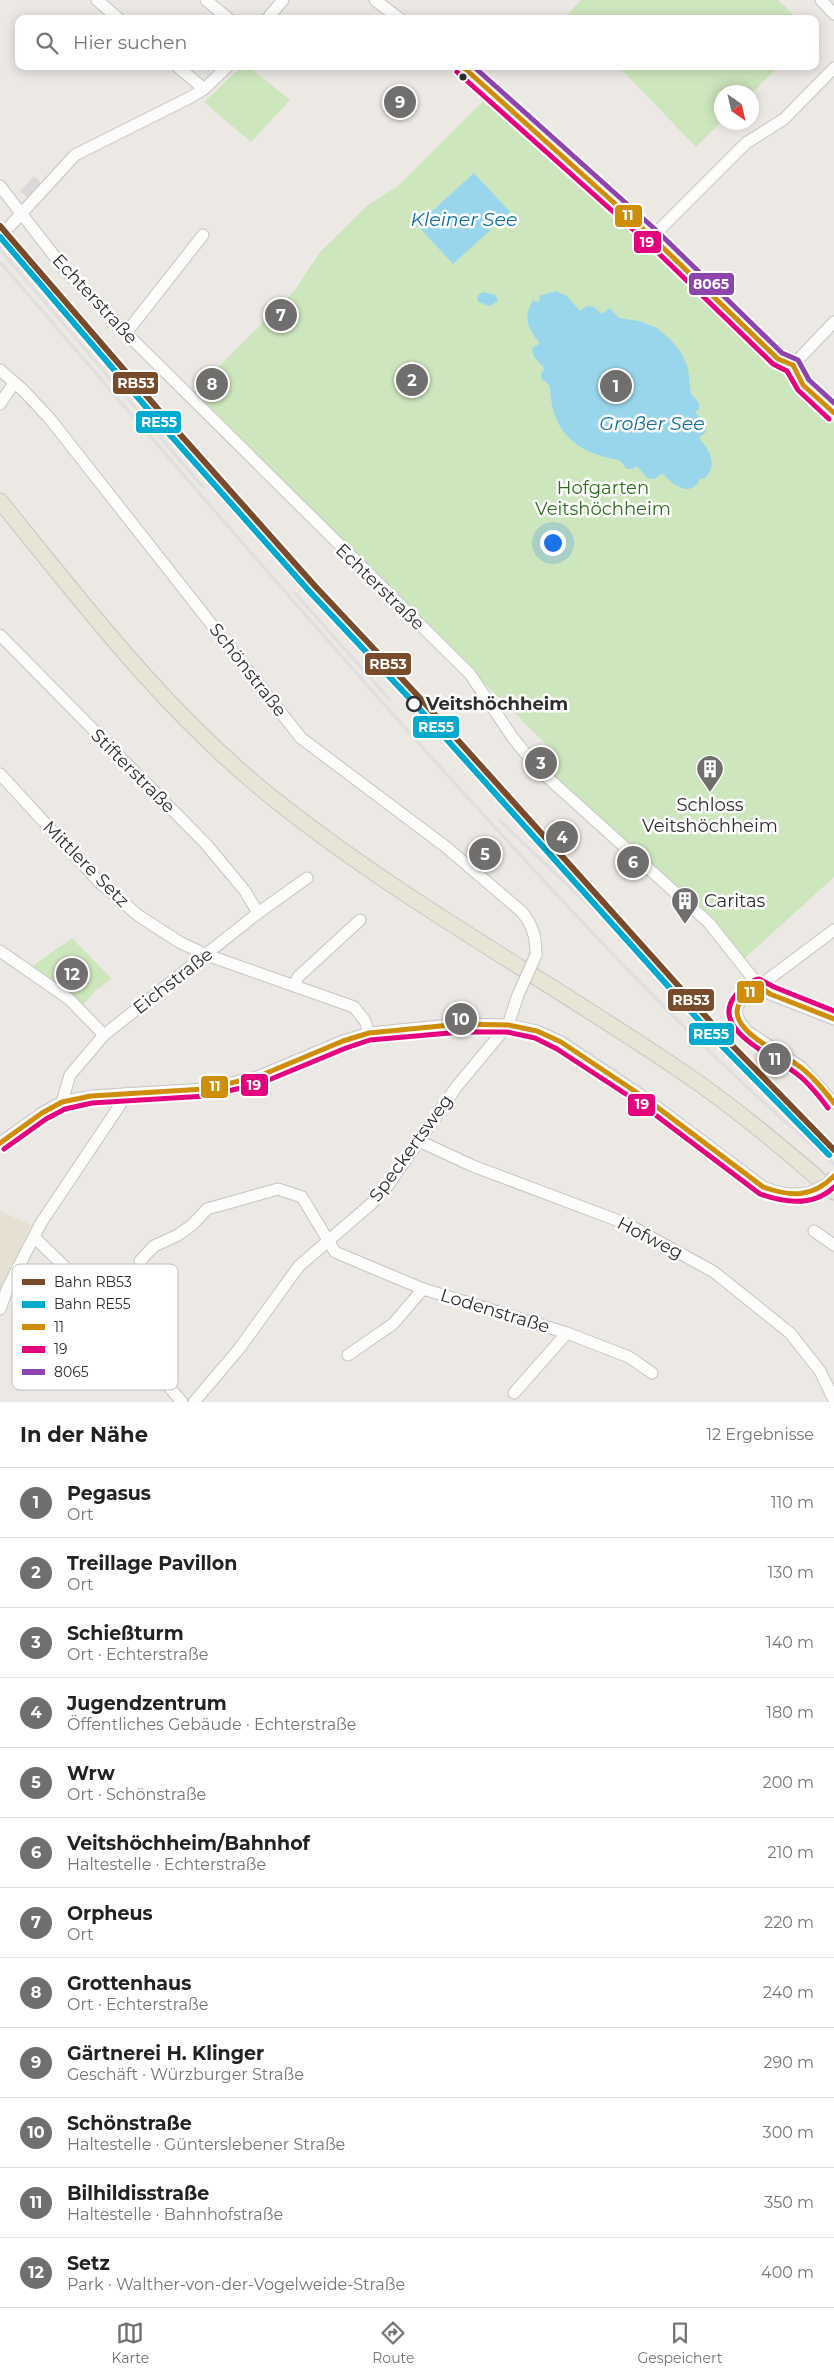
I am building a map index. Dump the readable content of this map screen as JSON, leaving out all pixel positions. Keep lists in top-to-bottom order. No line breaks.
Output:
{"streets":{"street":["Echterstraße","Schönstraße","Stifterstraße","Mittlere Setz","Eichstraße","Speckertsweg","Hofweg","Lodenstraße"]},"crossings":[["Schönstraße","Speckertsweg"],["Stifterstraße","Eichstraße"],["Mittlere Setz","Eichstraße"],["Speckertsweg","Hofweg"],["Speckertsweg","Lodenstraße"]],"water":["Kleiner See","Großer See"],"parks":["Hofgarten Veitshöchheim"],"places":{"other":["Veitshöchheim"],"building":["Schloss Veitshöchheim","Caritas"]},"lines":["transit line 11","transit line 8065","transit line 19","rail line RB53","rail line RE55"],"legend":["Bahn RB53","Bahn RE55","11","19","8065"],"north":"bottom right","page":{"search":"Hier suchen","pins":["9","7","2","8","1","3","4","5","6","12","10","11"],"heading":["In der Nähe","12 Ergebnisse"],"list":[{"mark":"1","name":"Pegasus","note":"Ort","value":"110 m"},{"mark":"2","name":"Treillage Pavillon","note":"Ort","value":"130 m"},{"mark":"3","name":"Schießturm","note":"Ort · Echterstraße","value":"140 m"},{"mark":"4","name":"Jugendzentrum","note":"Öffentliches Gebäude · Echterstraße","value":"180 m"},{"mark":"5","name":"Wrw","note":"Ort · Schönstraße","value":"200 m"},{"mark":"6","name":"Veitshöchheim/Bahnhof","note":"Haltestelle · Echterstraße","value":"210 m"},{"mark":"7","name":"Orpheus","note":"Ort","value":"220 m"},{"mark":"8","name":"Grottenhaus","note":"Ort · Echterstraße","value":"240 m"},{"mark":"9","name":"Gärtnerei H. Klinger","note":"Geschäft · Würzburger Straße","value":"290 m"},{"mark":"10","name":"Schönstraße","note":"Haltestelle · Günterslebener Straße","value":"300 m"},{"mark":"11","name":"Bilhildisstraße","note":"Haltestelle · Bahnhofstraße","value":"350 m"},{"mark":"12","name":"Setz","note":"Park · Walther-von-der-Vogelweide-Straße","value":"400 m"}],"nav":["Karte","Route","Gespeichert"]}}
